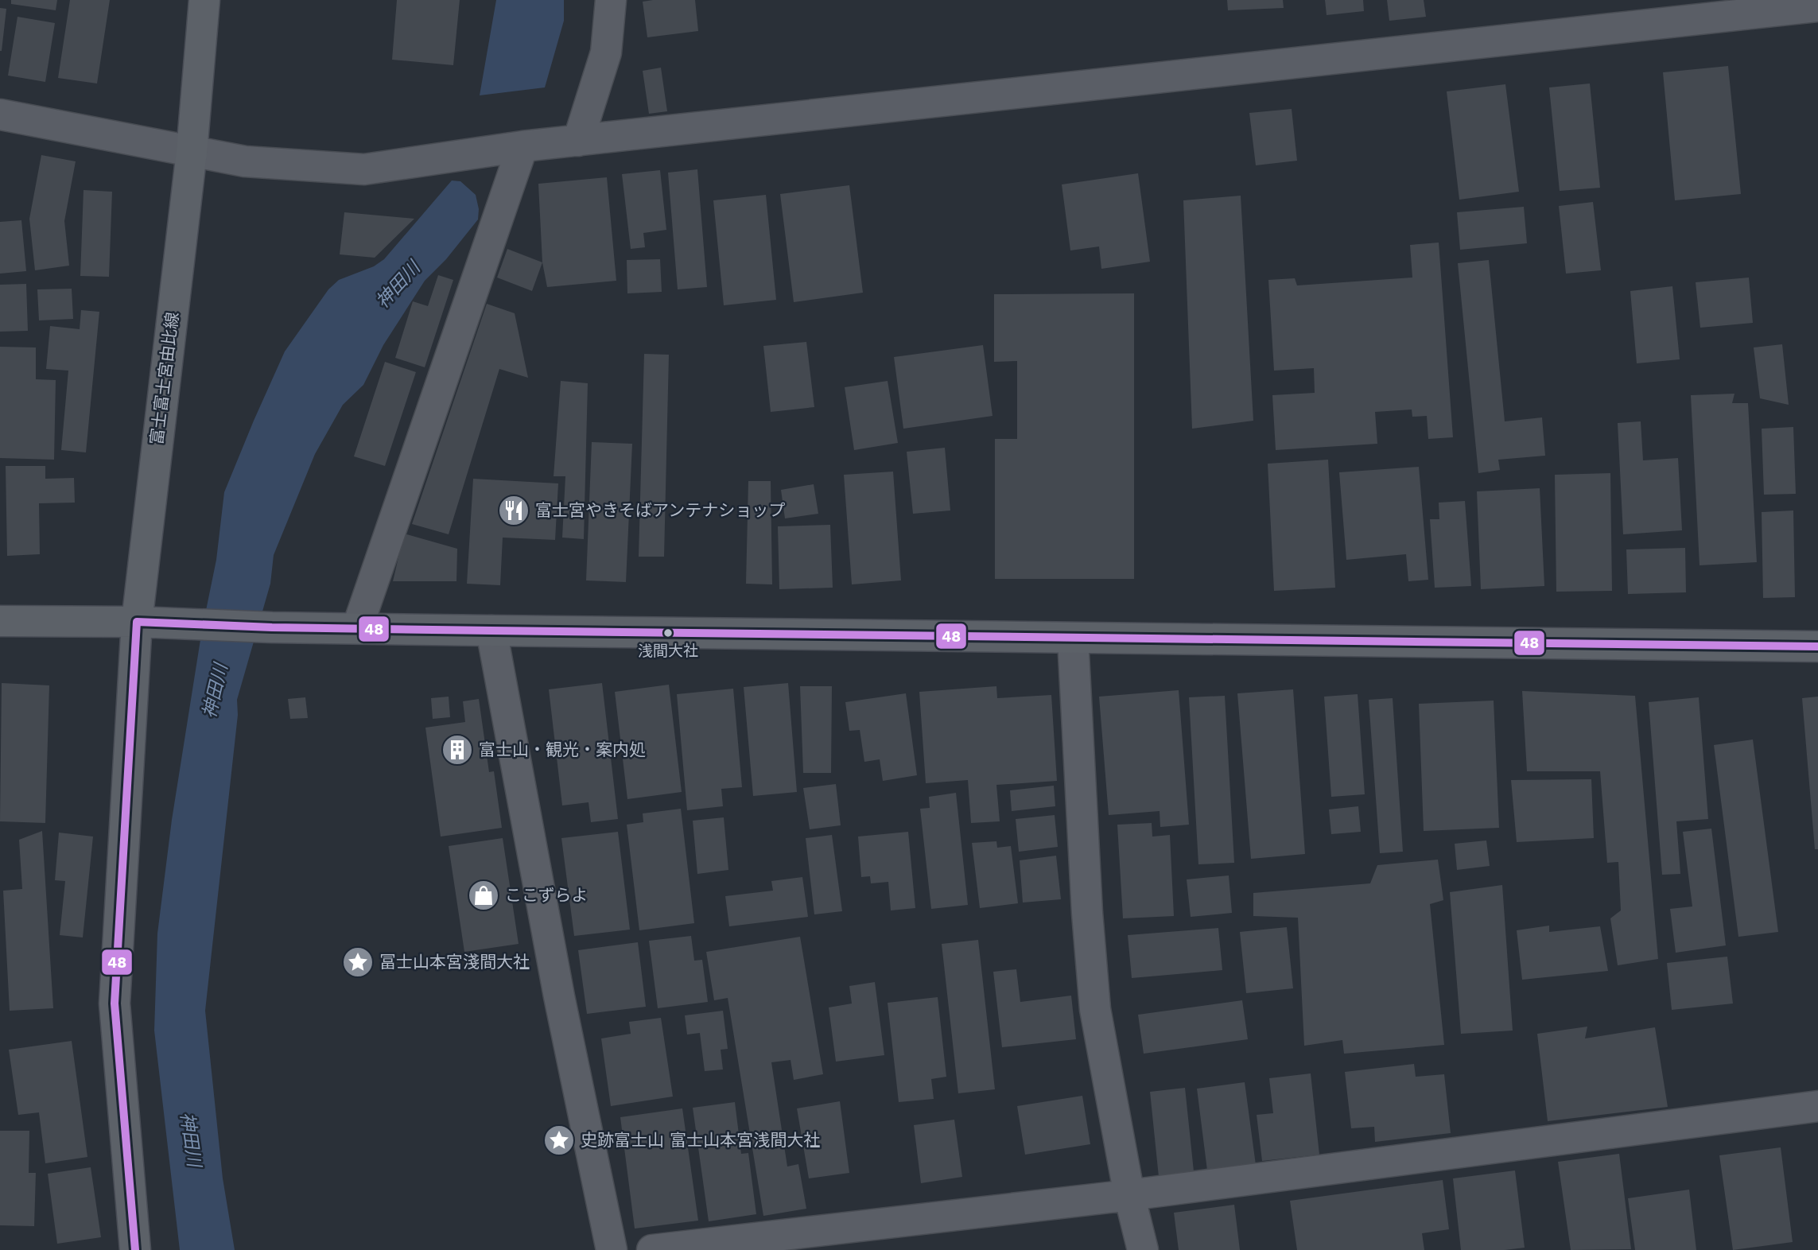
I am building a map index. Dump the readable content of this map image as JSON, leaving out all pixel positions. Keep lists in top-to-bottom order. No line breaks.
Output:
{"streets":{"main road":["富士富士宮由比線"]},"water":["神田川"],"places":{"restaurant":["富士宮やきそばアンテナショップ"],"other":["浅間大社"],"building":["富士山・観光・案内処"],"shop":["ここずらよ"],"place":["冨士山本宮淺間大社","史跡富士山 富士山本宮浅間大社"]},"lines":["transit line 48"]}
